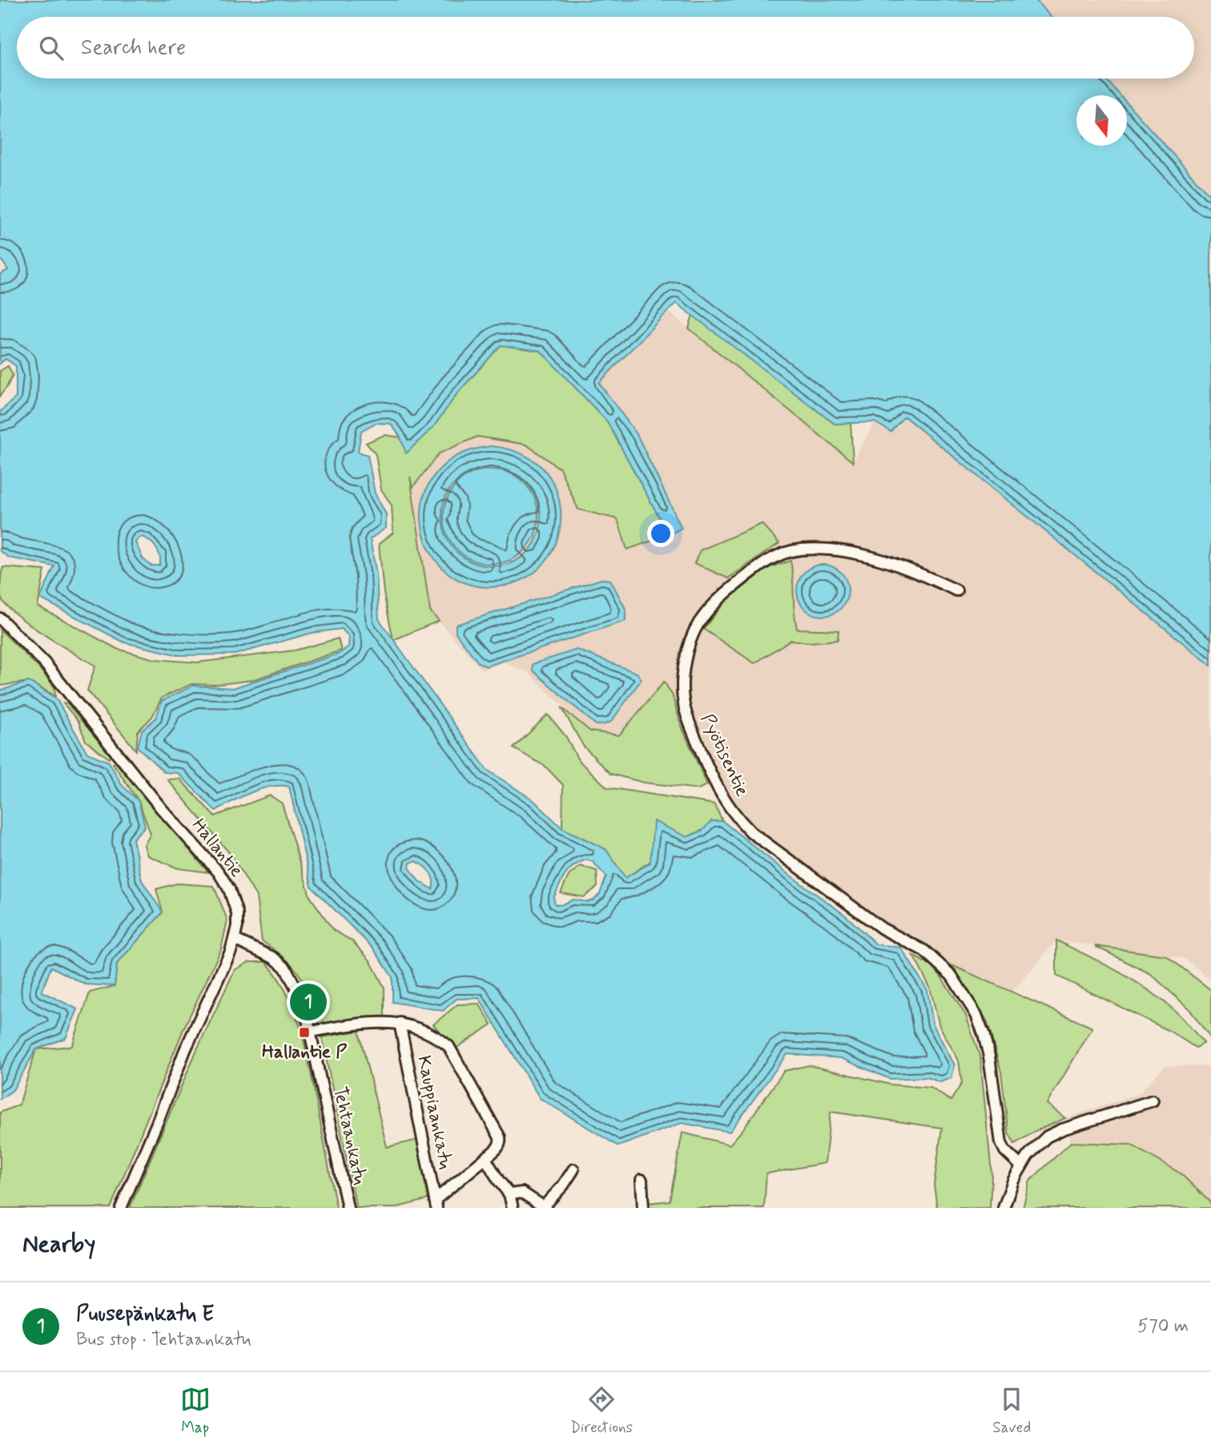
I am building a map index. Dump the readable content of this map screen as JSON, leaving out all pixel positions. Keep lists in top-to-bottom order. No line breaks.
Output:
{"streets":{"street":["Pyötisentie","Hallantie","Kauppiaankatu","Tehtaankatu"]},"crossings":[["Hallantie","Tehtaankatu"]],"places":{"transit":["Hallantie P"]},"north":"bottom","page":{"search":"Search here","pins":"1","heading":"Nearby","list":[{"mark":"1","name":"Puusepänkatu E","note":"Bus stop · Tehtaankatu","value":"570 m"}],"nav":["Map","Directions","Saved"]}}
